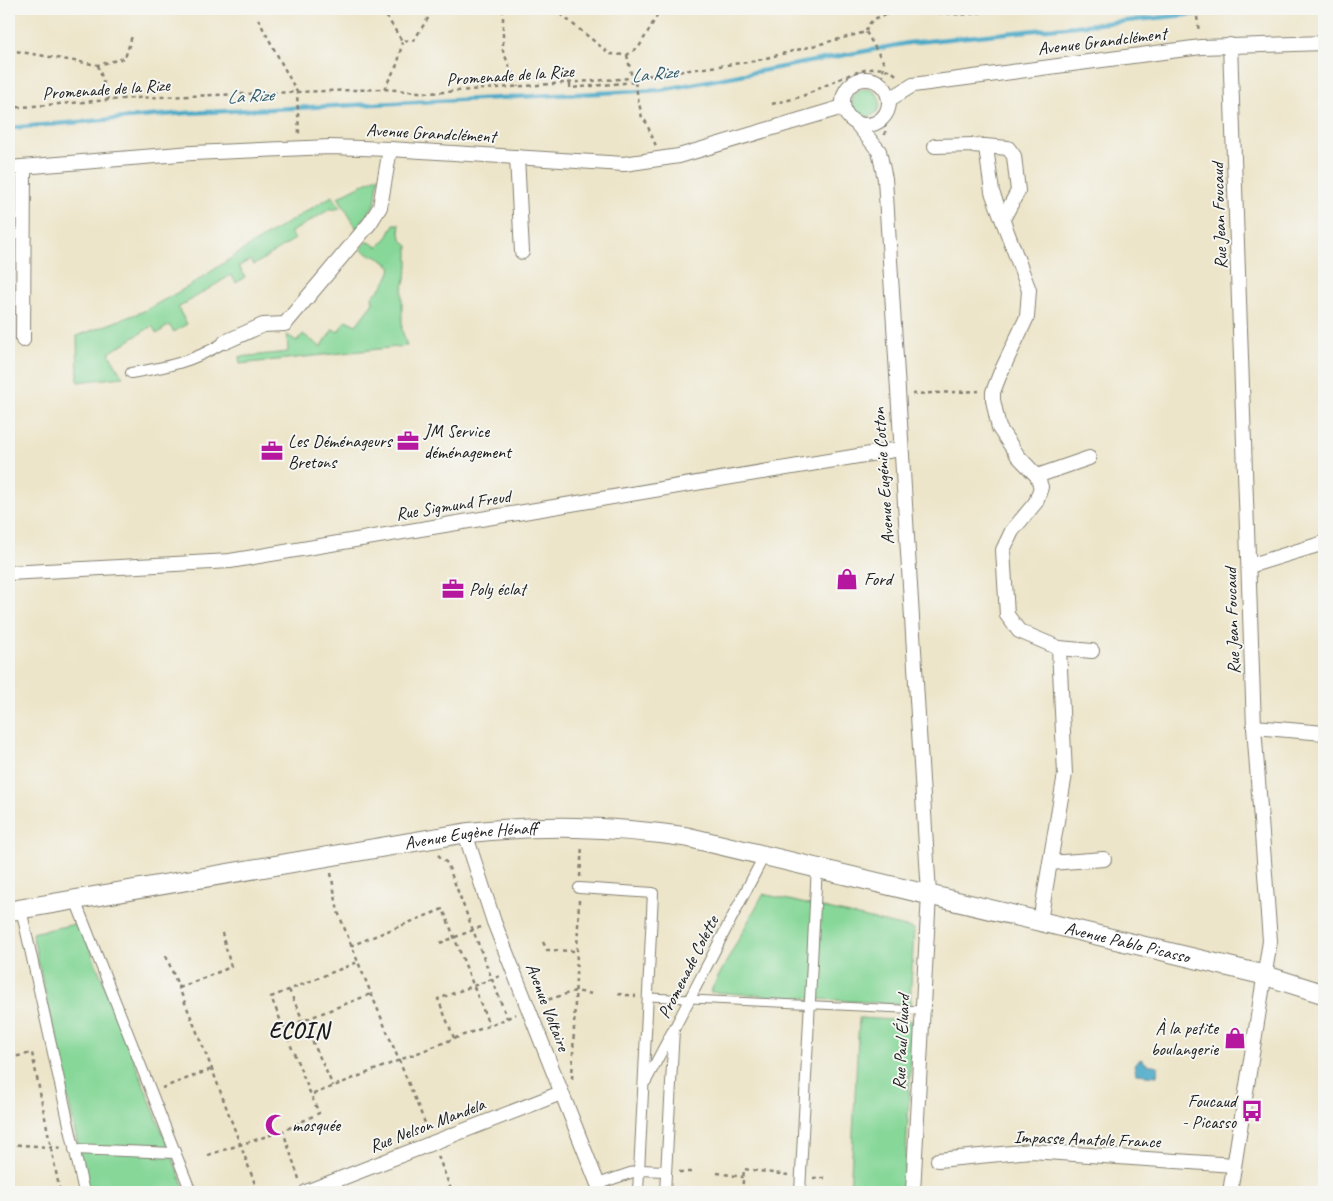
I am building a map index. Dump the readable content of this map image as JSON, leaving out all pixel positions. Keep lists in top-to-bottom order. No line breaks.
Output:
{"streets":{"main road":["Avenue Eugène Hénaff","Avenue Pablo Picasso"],"street":["Avenue Grandclément","Rue Jean Foucaud","Avenue Eugénie Cotton","Rue Sigmund Freud","Promenade Colette","Avenue Voltaire","Rue Paul Éluard","Rue Nelson Mandela","Impasse Anatole France"],"path":["Promenade de la Rize"]},"crossings":[["Avenue Grandclément","Rue Jean Foucaud"],["Avenue Grandclément","Avenue Eugénie Cotton"],["Rue Jean Foucaud","Avenue Pablo Picasso"],["Rue Jean Foucaud","Impasse Anatole France"],["Avenue Eugénie Cotton","Rue Sigmund Freud"],["Avenue Eugénie Cotton","Avenue Eugène Hénaff"],["Avenue Eugénie Cotton","Avenue Pablo Picasso"],["Avenue Eugénie Cotton","Rue Paul Éluard"],["Avenue Eugène Hénaff","Avenue Pablo Picasso"],["Avenue Eugène Hénaff","Promenade Colette"],["Avenue Eugène Hénaff","Avenue Voltaire"],["Avenue Eugène Hénaff","Rue Paul Éluard"],["Avenue Pablo Picasso","Rue Paul Éluard"],["Avenue Voltaire","Rue Nelson Mandela"]],"districts":["ECOIN"],"water":["La Rize"],"places":{"office":["JM Service déménagement","Les Déménageurs Bretons","Poly éclat"],"shop":["Ford","À la petite boulangerie"],"bus stop":["Foucaud - Picasso"],"mosque":["mosquée"]}}
